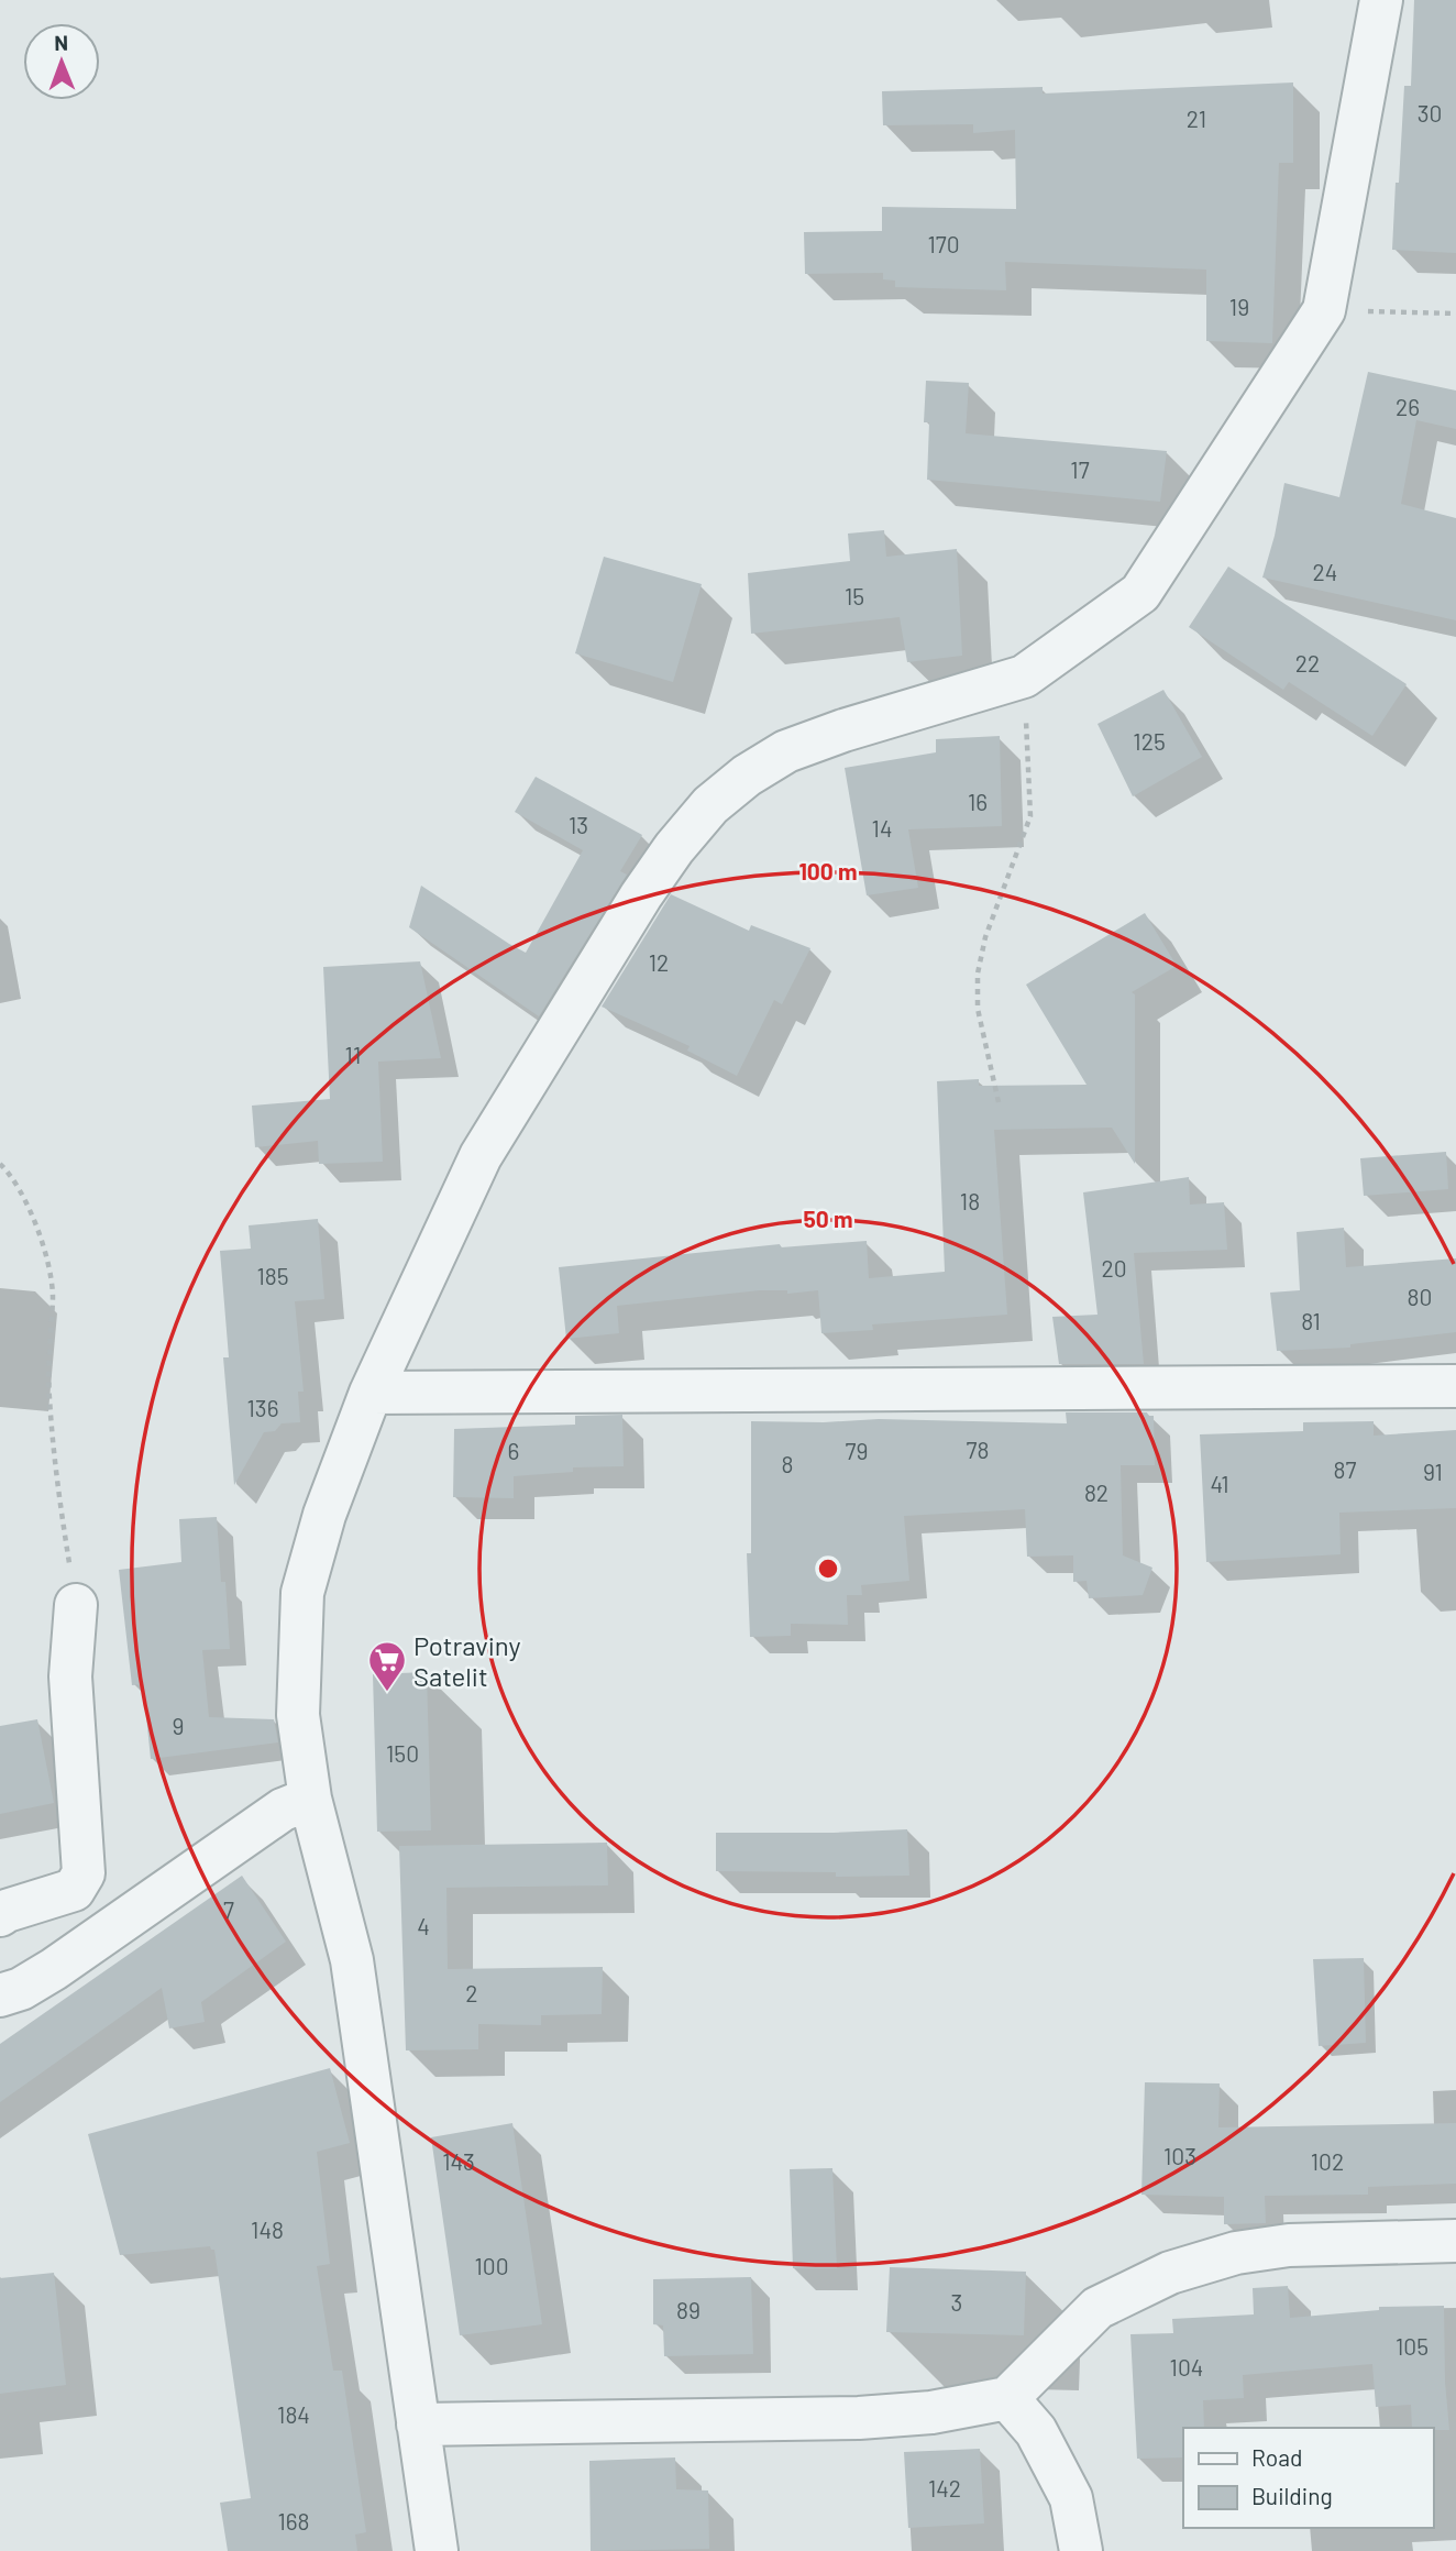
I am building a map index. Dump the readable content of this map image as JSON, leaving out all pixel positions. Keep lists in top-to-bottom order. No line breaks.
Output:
{"places":{"supermarket":["Potraviny Satelit"]},"house_numbers":["30","21","170","19","26","17","24","15","22","125","16","13","14","12","11","18","20","185","80","81","136","78","6","79","8","87","91","41","82","9","150","7","4","2","103","143","102","148","100","3","89","105","104","184","142","168"],"legend":["Road","Building"],"north":"top","rings":["100 m","50 m"]}
